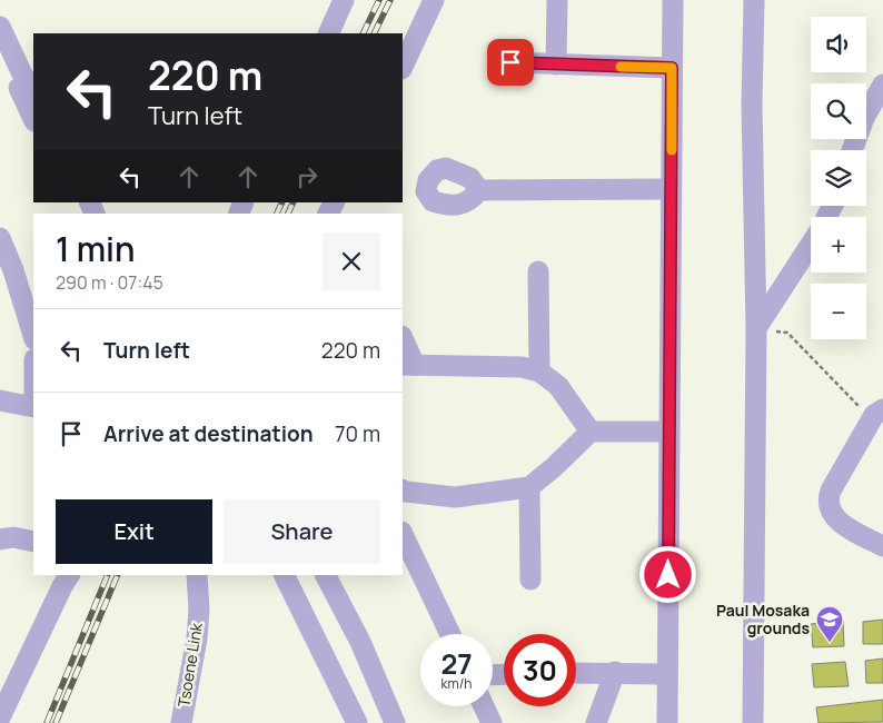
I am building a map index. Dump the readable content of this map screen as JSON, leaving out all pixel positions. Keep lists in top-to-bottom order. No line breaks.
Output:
{"streets":{"street":["Tsoene Link"]},"places":{"school or university":["Paul Mosaka grounds"]},"page":{"map_buttons":["+","−"],"turn":["220 m","Turn left"],"heading":["1 min","290 m · 07:45"],"list":[{"name":"Turn left","value":"220 m"},{"name":"Arrive at destination","value":"70 m"}],"buttons":["Exit","Share"],"speed":"27 km/h","limit":"30"}}
